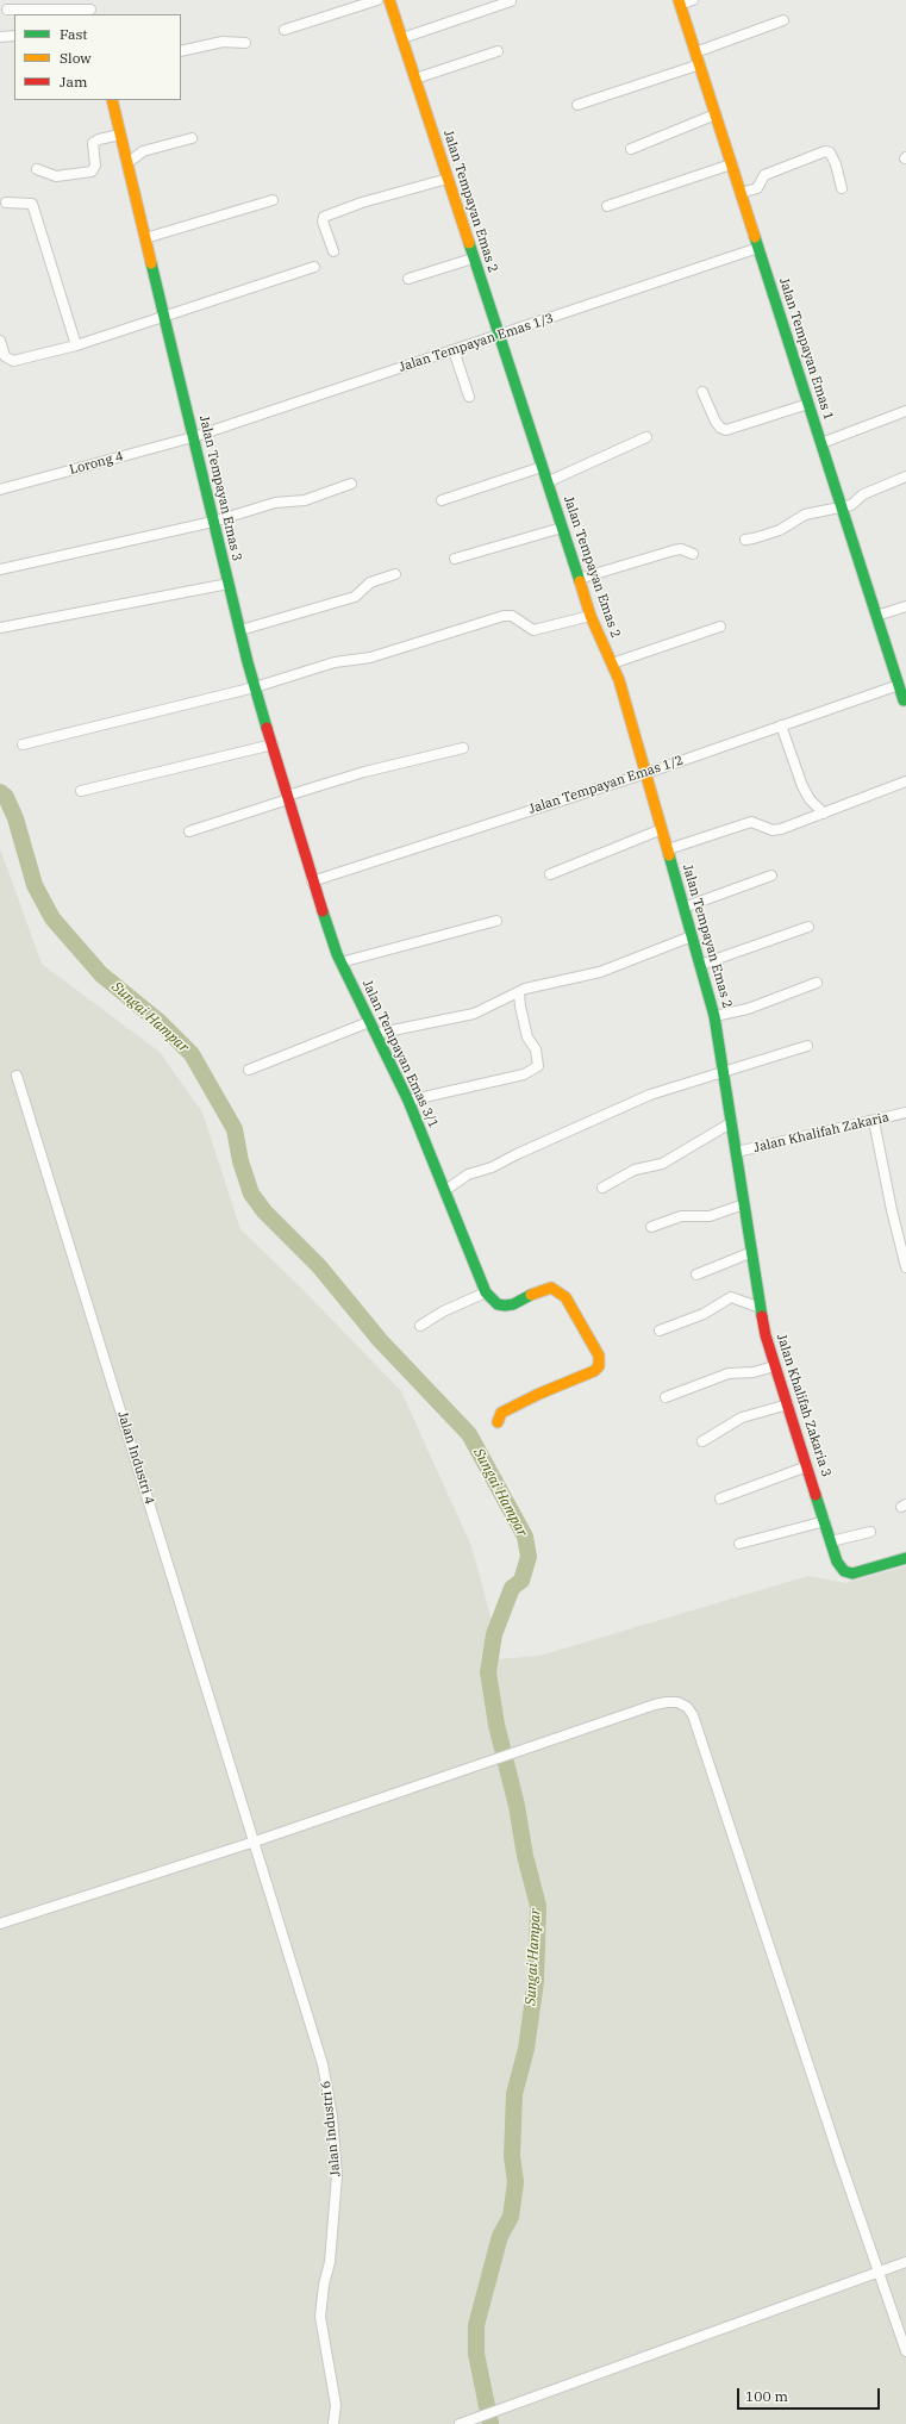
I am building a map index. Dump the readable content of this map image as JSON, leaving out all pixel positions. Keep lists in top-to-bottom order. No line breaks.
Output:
{"streets":{"street":["Jalan Tempayan Emas 2","Jalan Tempayan Emas 1/3","Jalan Tempayan Emas 1","Lorong 4","Jalan Tempayan Emas 3","Jalan Tempayan Emas 1/2","Jalan Tempayan Emas 3/1","Jalan Khalifah Zakaria","Jalan Khalifah Zakaria 3","Jalan Industri 4","Jalan Industri 6"]},"crossings":[["Jalan Tempayan Emas 2","Jalan Tempayan Emas 1/3"],["Jalan Tempayan Emas 2","Jalan Tempayan Emas 1/2"],["Jalan Tempayan Emas 2","Jalan Khalifah Zakaria"],["Jalan Tempayan Emas 2","Jalan Khalifah Zakaria 3"],["Jalan Tempayan Emas 1/3","Jalan Tempayan Emas 1"],["Jalan Tempayan Emas 1/3","Lorong 4"],["Jalan Tempayan Emas 1/3","Jalan Tempayan Emas 3"],["Jalan Tempayan Emas 1","Jalan Tempayan Emas 1/2"],["Lorong 4","Jalan Tempayan Emas 3"],["Jalan Tempayan Emas 3","Jalan Tempayan Emas 1/2"],["Jalan Tempayan Emas 3","Jalan Tempayan Emas 3/1"],["Jalan Tempayan Emas 1/2","Jalan Tempayan Emas 3/1"],["Jalan Khalifah Zakaria","Jalan Khalifah Zakaria 3"],["Jalan Industri 4","Jalan Industri 6"]],"water":["Sungai Hampar"],"legend":["Fast","Slow","Jam"],"scale_bar":"100 m"}
